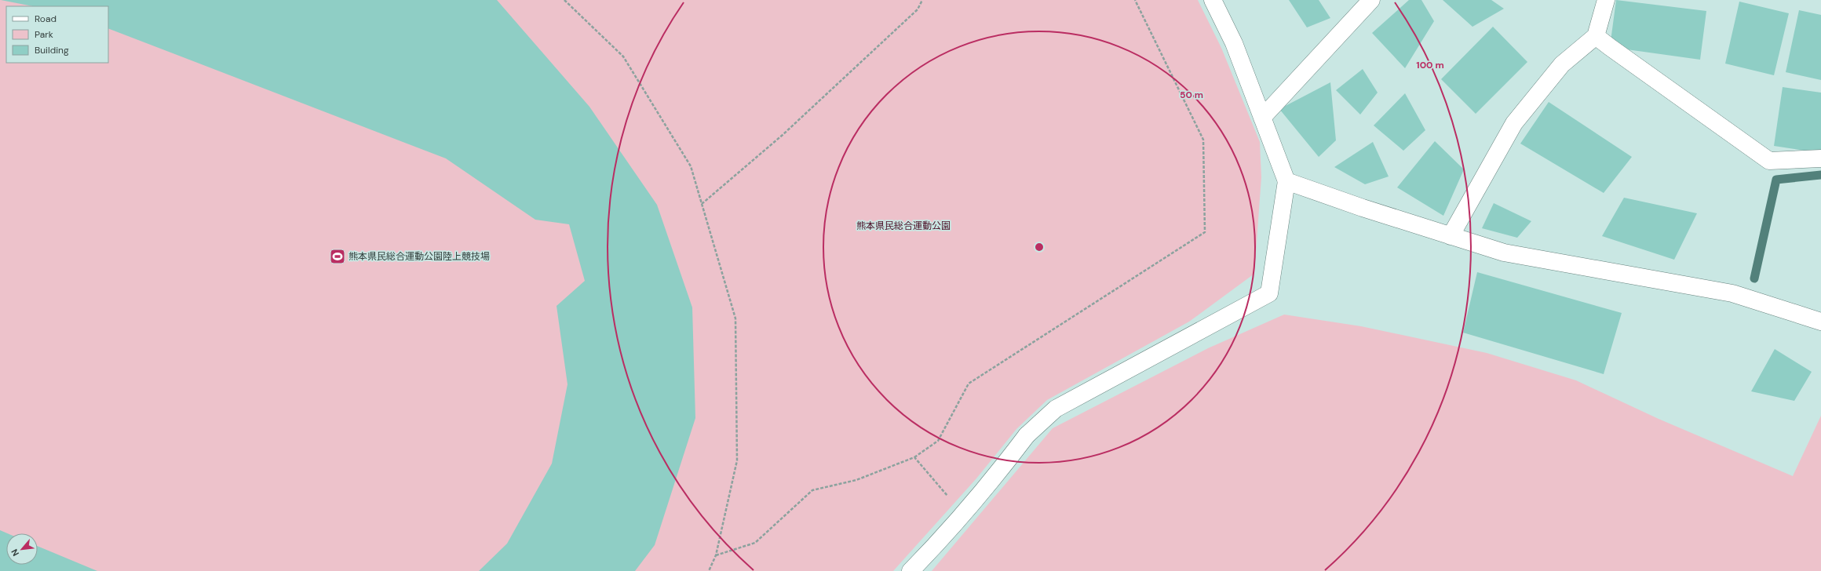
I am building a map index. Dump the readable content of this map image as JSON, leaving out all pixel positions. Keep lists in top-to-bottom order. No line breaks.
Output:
{"parks":["熊本県民総合運動公園"],"places":{"sports":["熊本県民総合運動公園陸上競技場"]},"legend":["Road","Park","Building"],"north":"bottom left","rings":["100 m","50 m"]}
